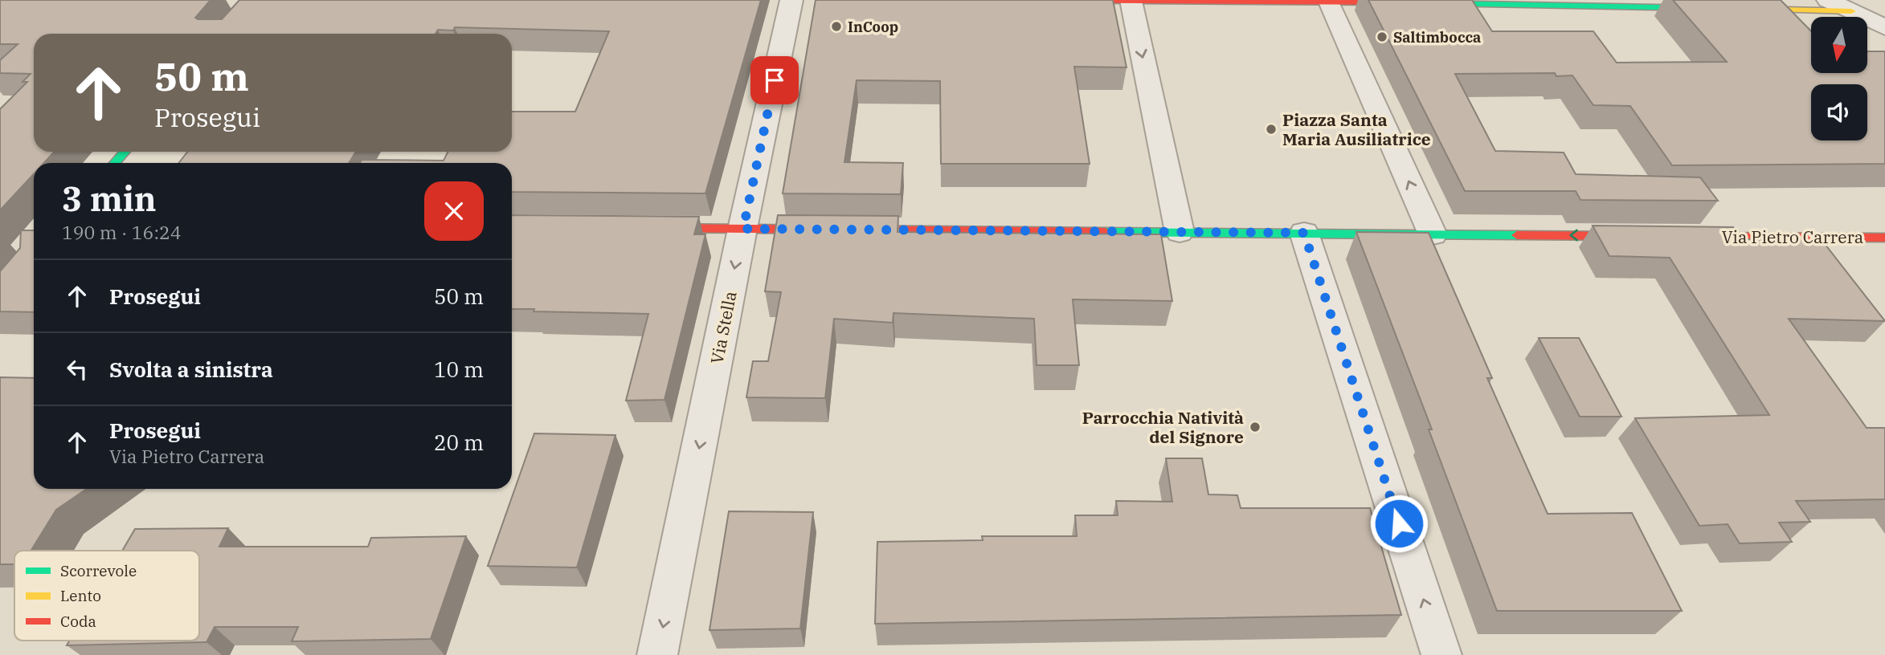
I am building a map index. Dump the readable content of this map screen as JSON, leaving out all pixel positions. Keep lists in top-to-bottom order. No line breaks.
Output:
{"streets":{"street":["Via Pietro Carrera","Via Stella"]},"one_way":["Via Stella"],"places":["InCoop","Saltimbocca","Piazza Santa Maria Ausiliatrice","Parrocchia Natività del Signore"],"legend":["Scorrevole","Lento","Coda"],"north":"bottom","page":{"turn":["50 m","Prosegui"],"heading":["3 min","190 m · 16:24"],"list":[{"name":"Prosegui","value":"50 m"},{"name":"Svolta a sinistra","value":"10 m"},{"name":"Prosegui","note":"Via Pietro Carrera","value":"20 m"}]}}
